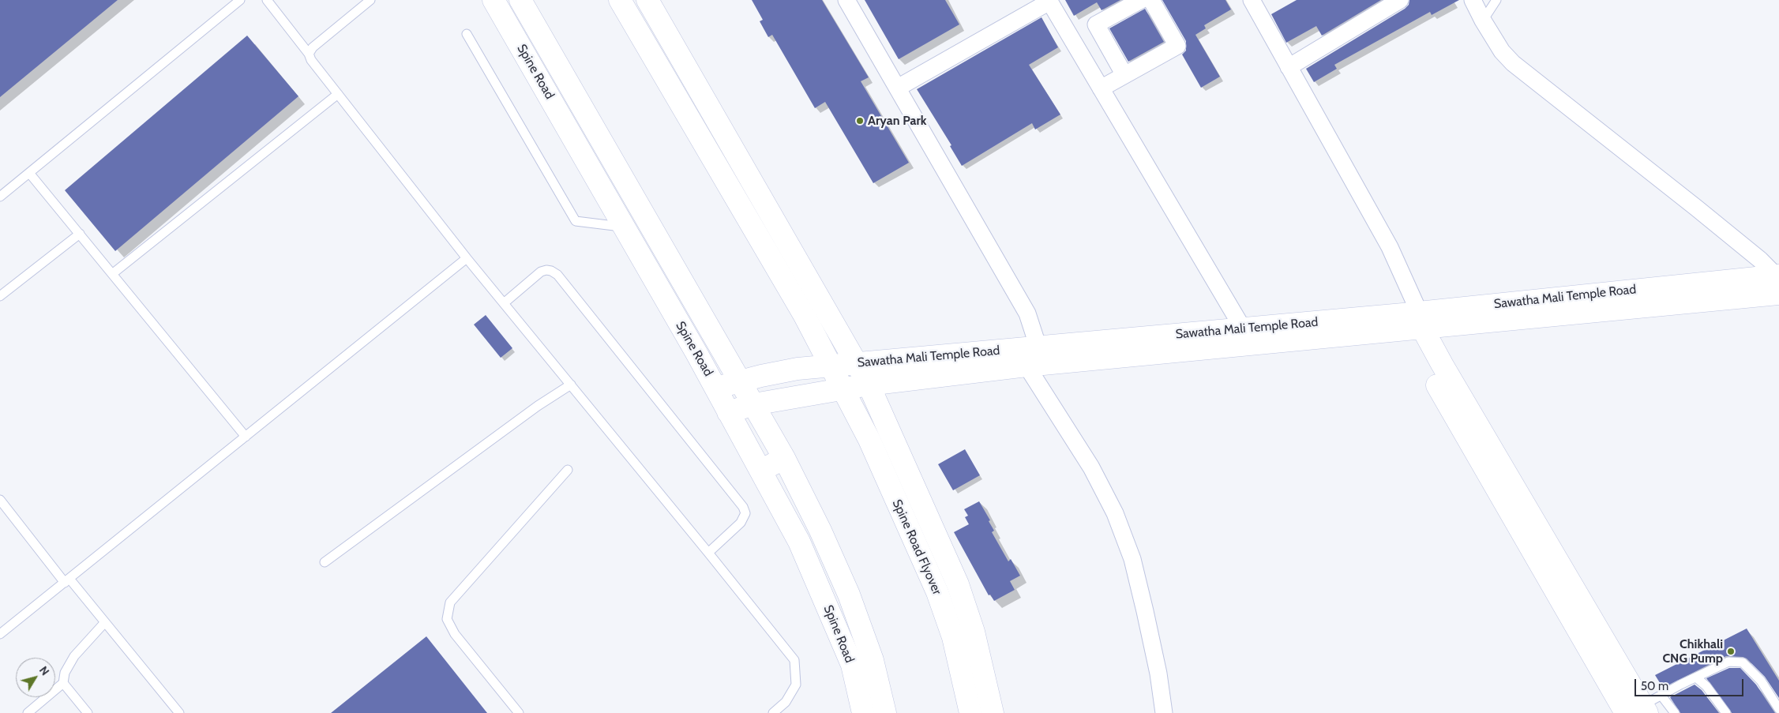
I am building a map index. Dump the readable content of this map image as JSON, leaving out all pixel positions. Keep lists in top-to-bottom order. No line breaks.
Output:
{"streets":{"street":["Spine Road","Sawatha Mali Temple Road","Spine Road Flyover"]},"crossings":[["Spine Road","Sawatha Mali Temple Road"],["Sawatha Mali Temple Road","Spine Road Flyover"]],"places":["Aryan Park","Chikhali CNG Pump"],"scale_bar":"50 m","north":"top right"}
